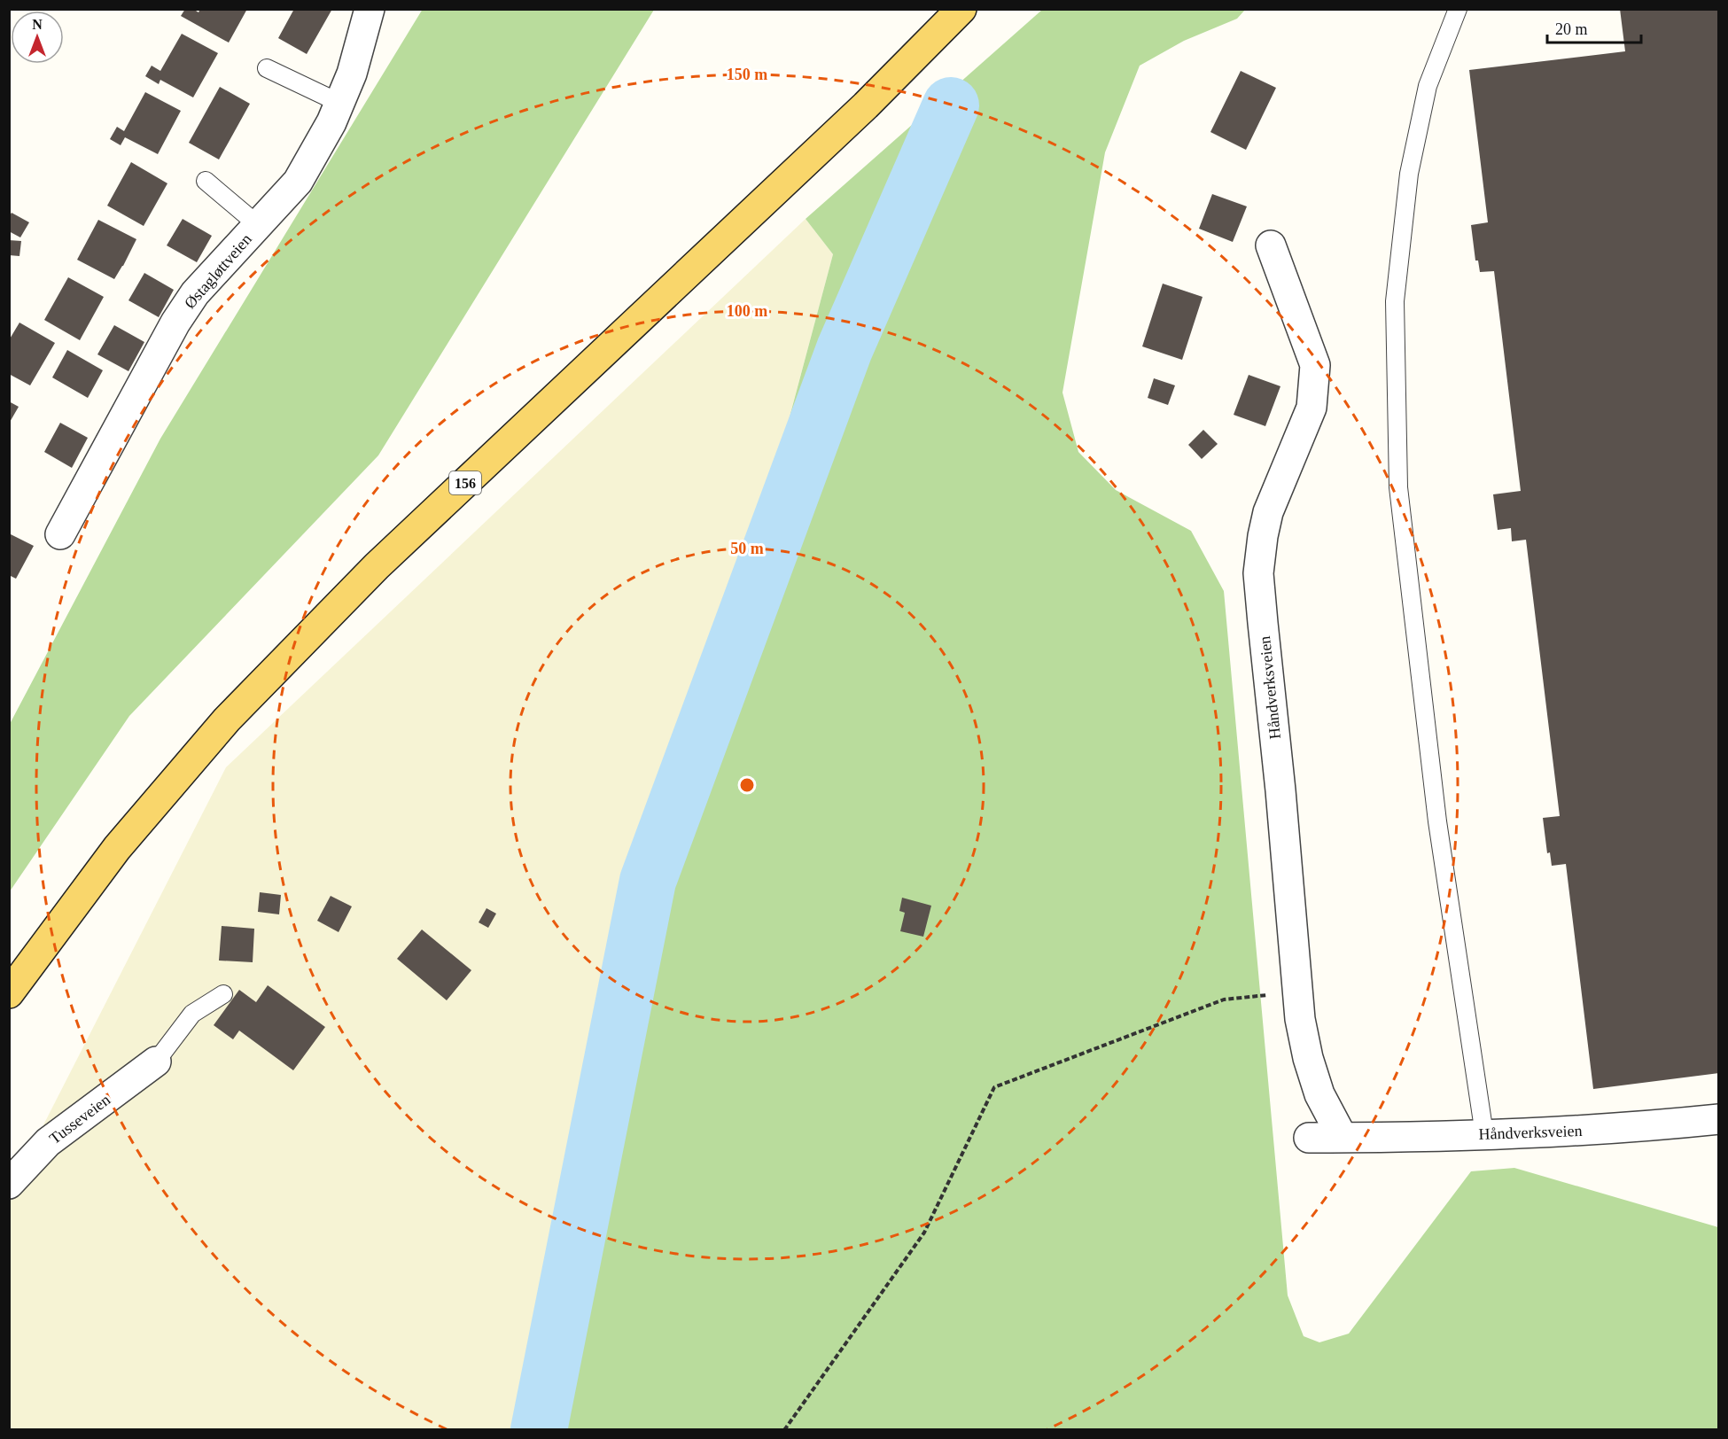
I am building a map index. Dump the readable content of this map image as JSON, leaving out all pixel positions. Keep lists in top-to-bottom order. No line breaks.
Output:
{"streets":{"main road":["156"],"street":["Østagløttveien","Håndverksveien","Tusseveien"]},"scale_bar":"20 m","north":"top","rings":["150 m","100 m","50 m"]}
